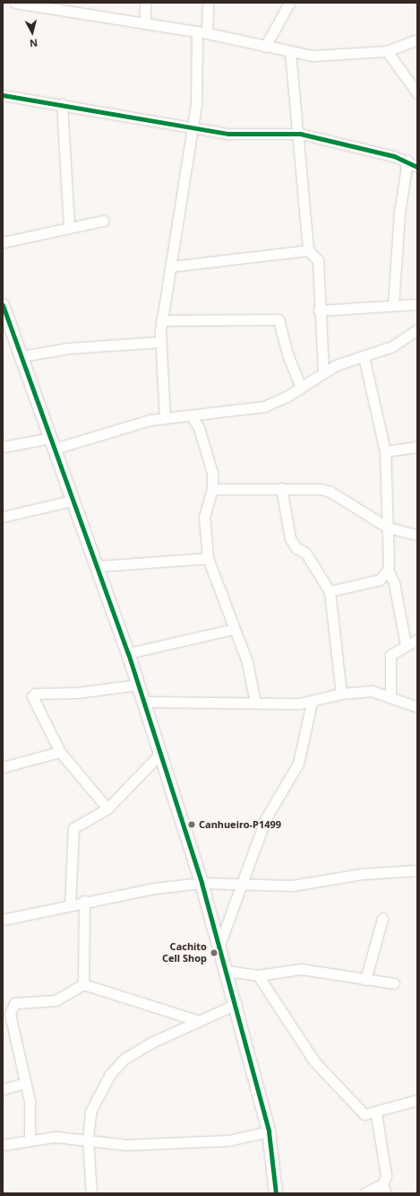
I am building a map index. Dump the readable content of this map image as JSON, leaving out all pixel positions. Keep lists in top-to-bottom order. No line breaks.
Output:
{"places":["Canhueiro-P1499","Cachito Cell Shop"],"north":"bottom"}
